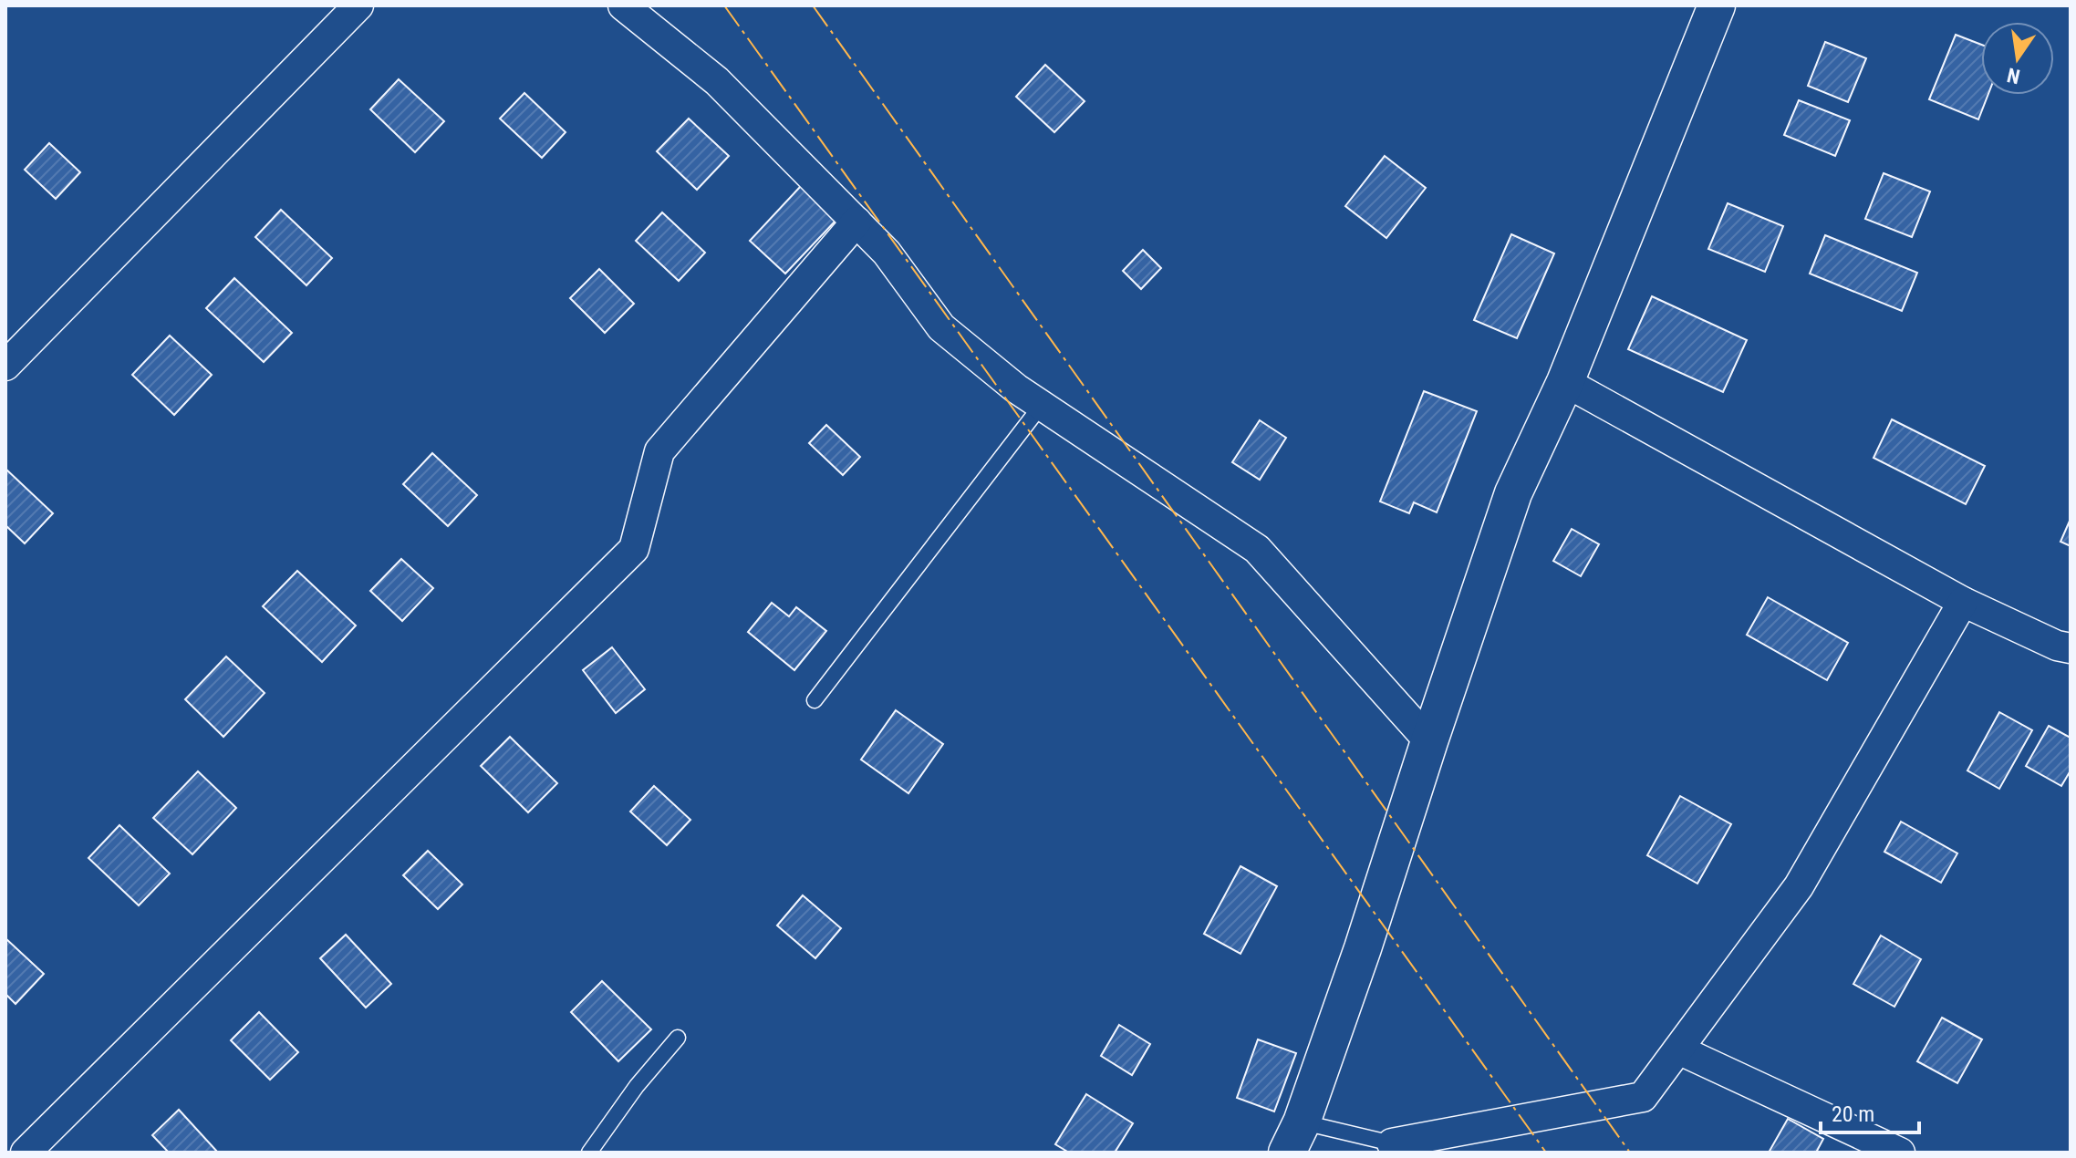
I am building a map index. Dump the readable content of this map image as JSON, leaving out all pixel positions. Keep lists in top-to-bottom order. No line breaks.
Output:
{"scale_bar":"20 m","north":"bottom"}
